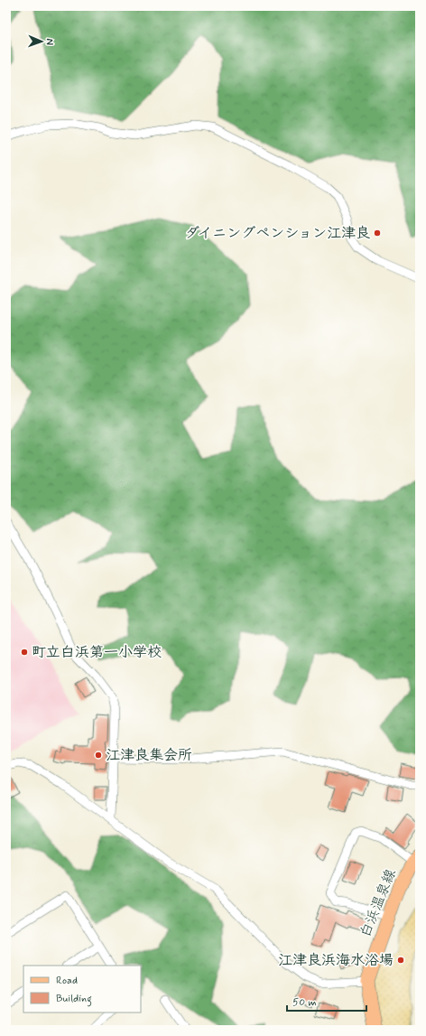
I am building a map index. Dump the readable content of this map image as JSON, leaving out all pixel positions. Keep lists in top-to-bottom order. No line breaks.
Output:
{"streets":{"main road":["白浜温泉線"]},"places":["ダイニングペンション江津良","町立白浜第一小学校","江津良集会所","江津良浜海水浴場"],"legend":["Road","Building"],"scale_bar":"50 m","north":"right"}
